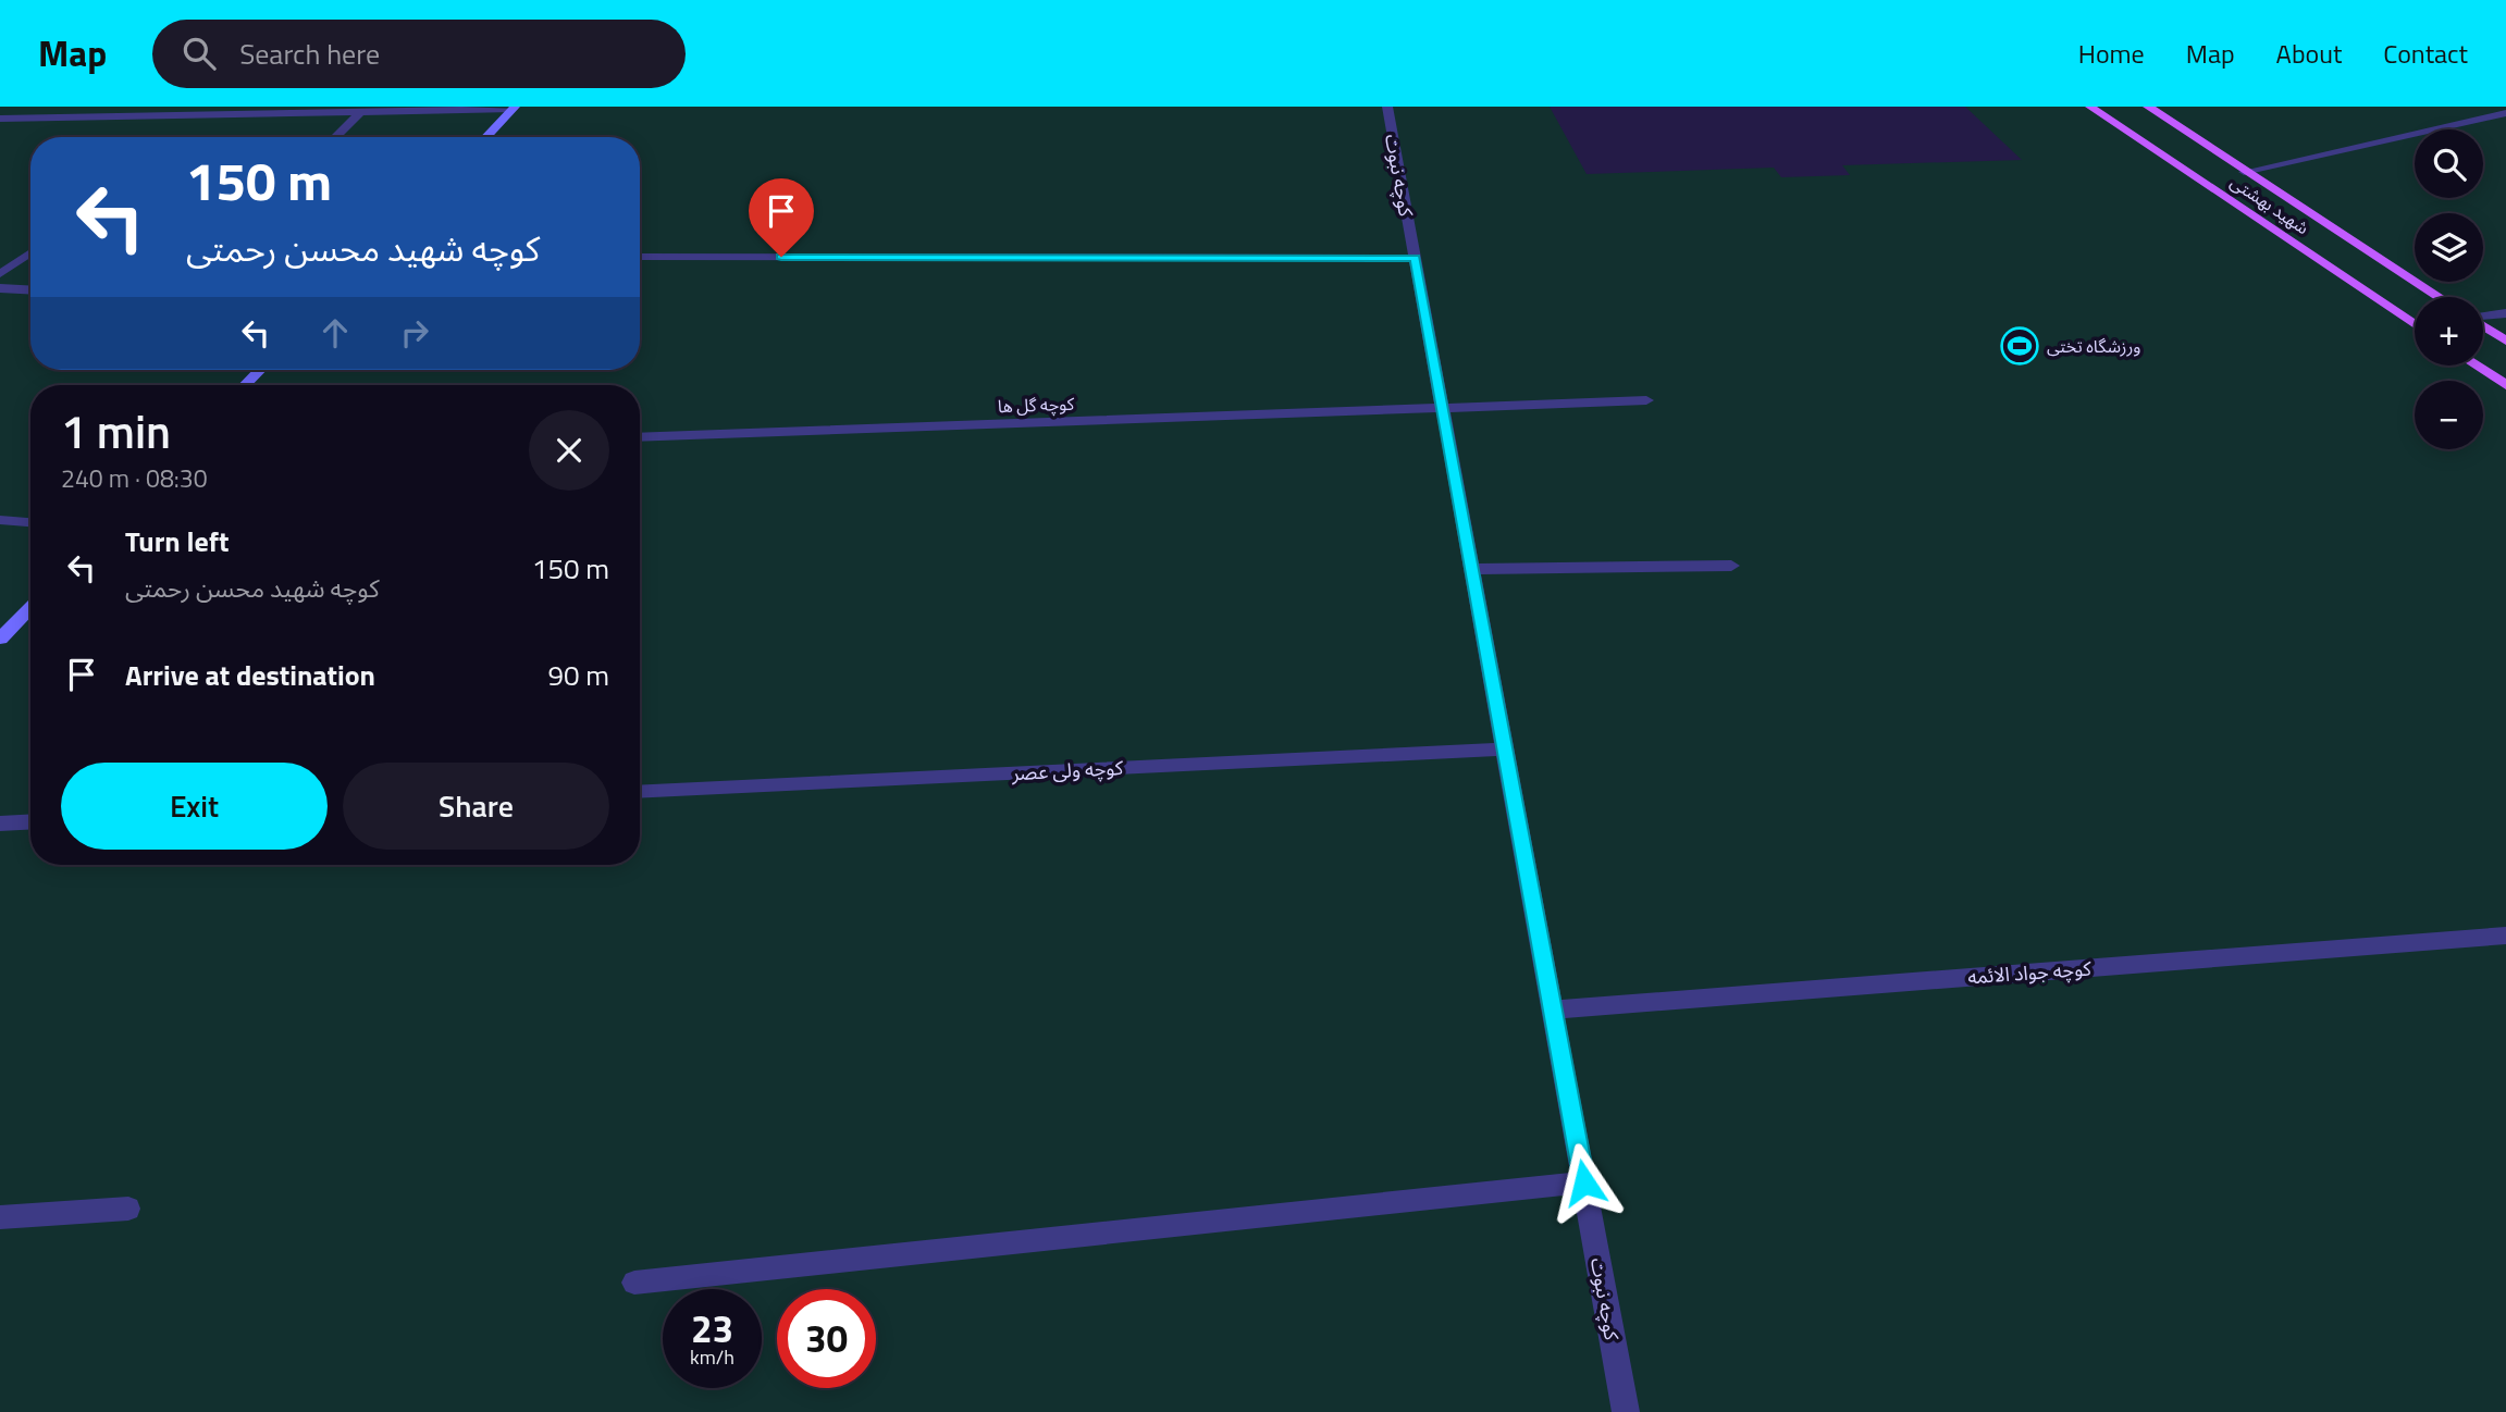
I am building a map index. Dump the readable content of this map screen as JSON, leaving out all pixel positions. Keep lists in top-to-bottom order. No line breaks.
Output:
{"streets":{"main road":["شهید بهشتی"],"street":["کوچه نبوت","کوچه گل ها","کوچه ولی عصر","کوچه جواد الائمه"]},"crossings":[["کوچه نبوت","کوچه گل ها"],["کوچه نبوت","کوچه ولی عصر"],["کوچه نبوت","کوچه جواد الائمه"]],"places":{"sports":["ورزشگاه تختی"]},"page":{"header":"Map","search":"Search here","nav":["Home","Map","About","Contact"],"map_buttons":["+","−"],"turn":["150 m","کوچه شهید محسن رحمتی"],"heading":["1 min","240 m · 08:30"],"list":[{"name":"Turn left","note":"کوچه شهید محسن رحمتی","value":"150 m"},{"name":"Arrive at destination","value":"90 m"}],"buttons":["Exit","Share"],"speed":"23 km/h","limit":"30"}}
